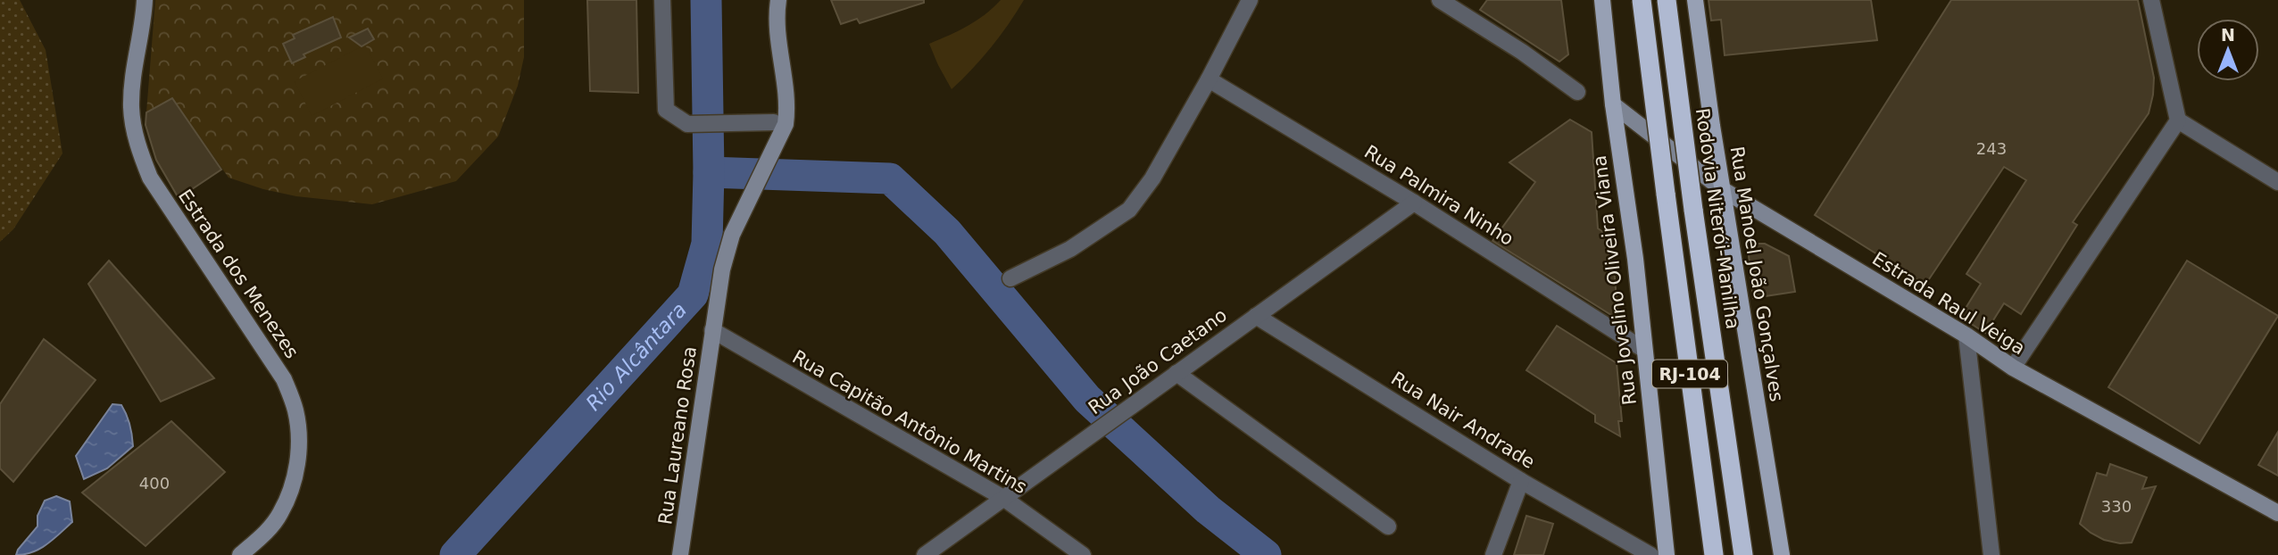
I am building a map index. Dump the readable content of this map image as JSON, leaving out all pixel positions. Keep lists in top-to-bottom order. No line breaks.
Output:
{"streets":{"highway":["Rodovia Niterói-Manilha","RJ-104"],"main road":["Estrada dos Menezes","Rua Manoel João Gonçalves","Rua Jovelino Oliveira Viana","Estrada Raul Veiga","Rua Laureano Rosa"],"street":["Rua Palmira Ninho","Rua João Caetano","Rua Nair Andrade","Rua Capitão Antônio Martins"]},"crossings":[["Rua Palmira Ninho","Rua Jovelino Oliveira Viana"],["Rua Palmira Ninho","Rua João Caetano"],["Rua Manoel João Gonçalves","Estrada Raul Veiga"],["Rua Jovelino Oliveira Viana","Estrada Raul Veiga"],["Rua João Caetano","Rua Nair Andrade"],["Rua João Caetano","Rua Capitão Antônio Martins"],["Rua Capitão Antônio Martins","Rua Laureano Rosa"]],"water":["Rio Alcântara"],"house_numbers":["243","400","330"],"north":"top"}
